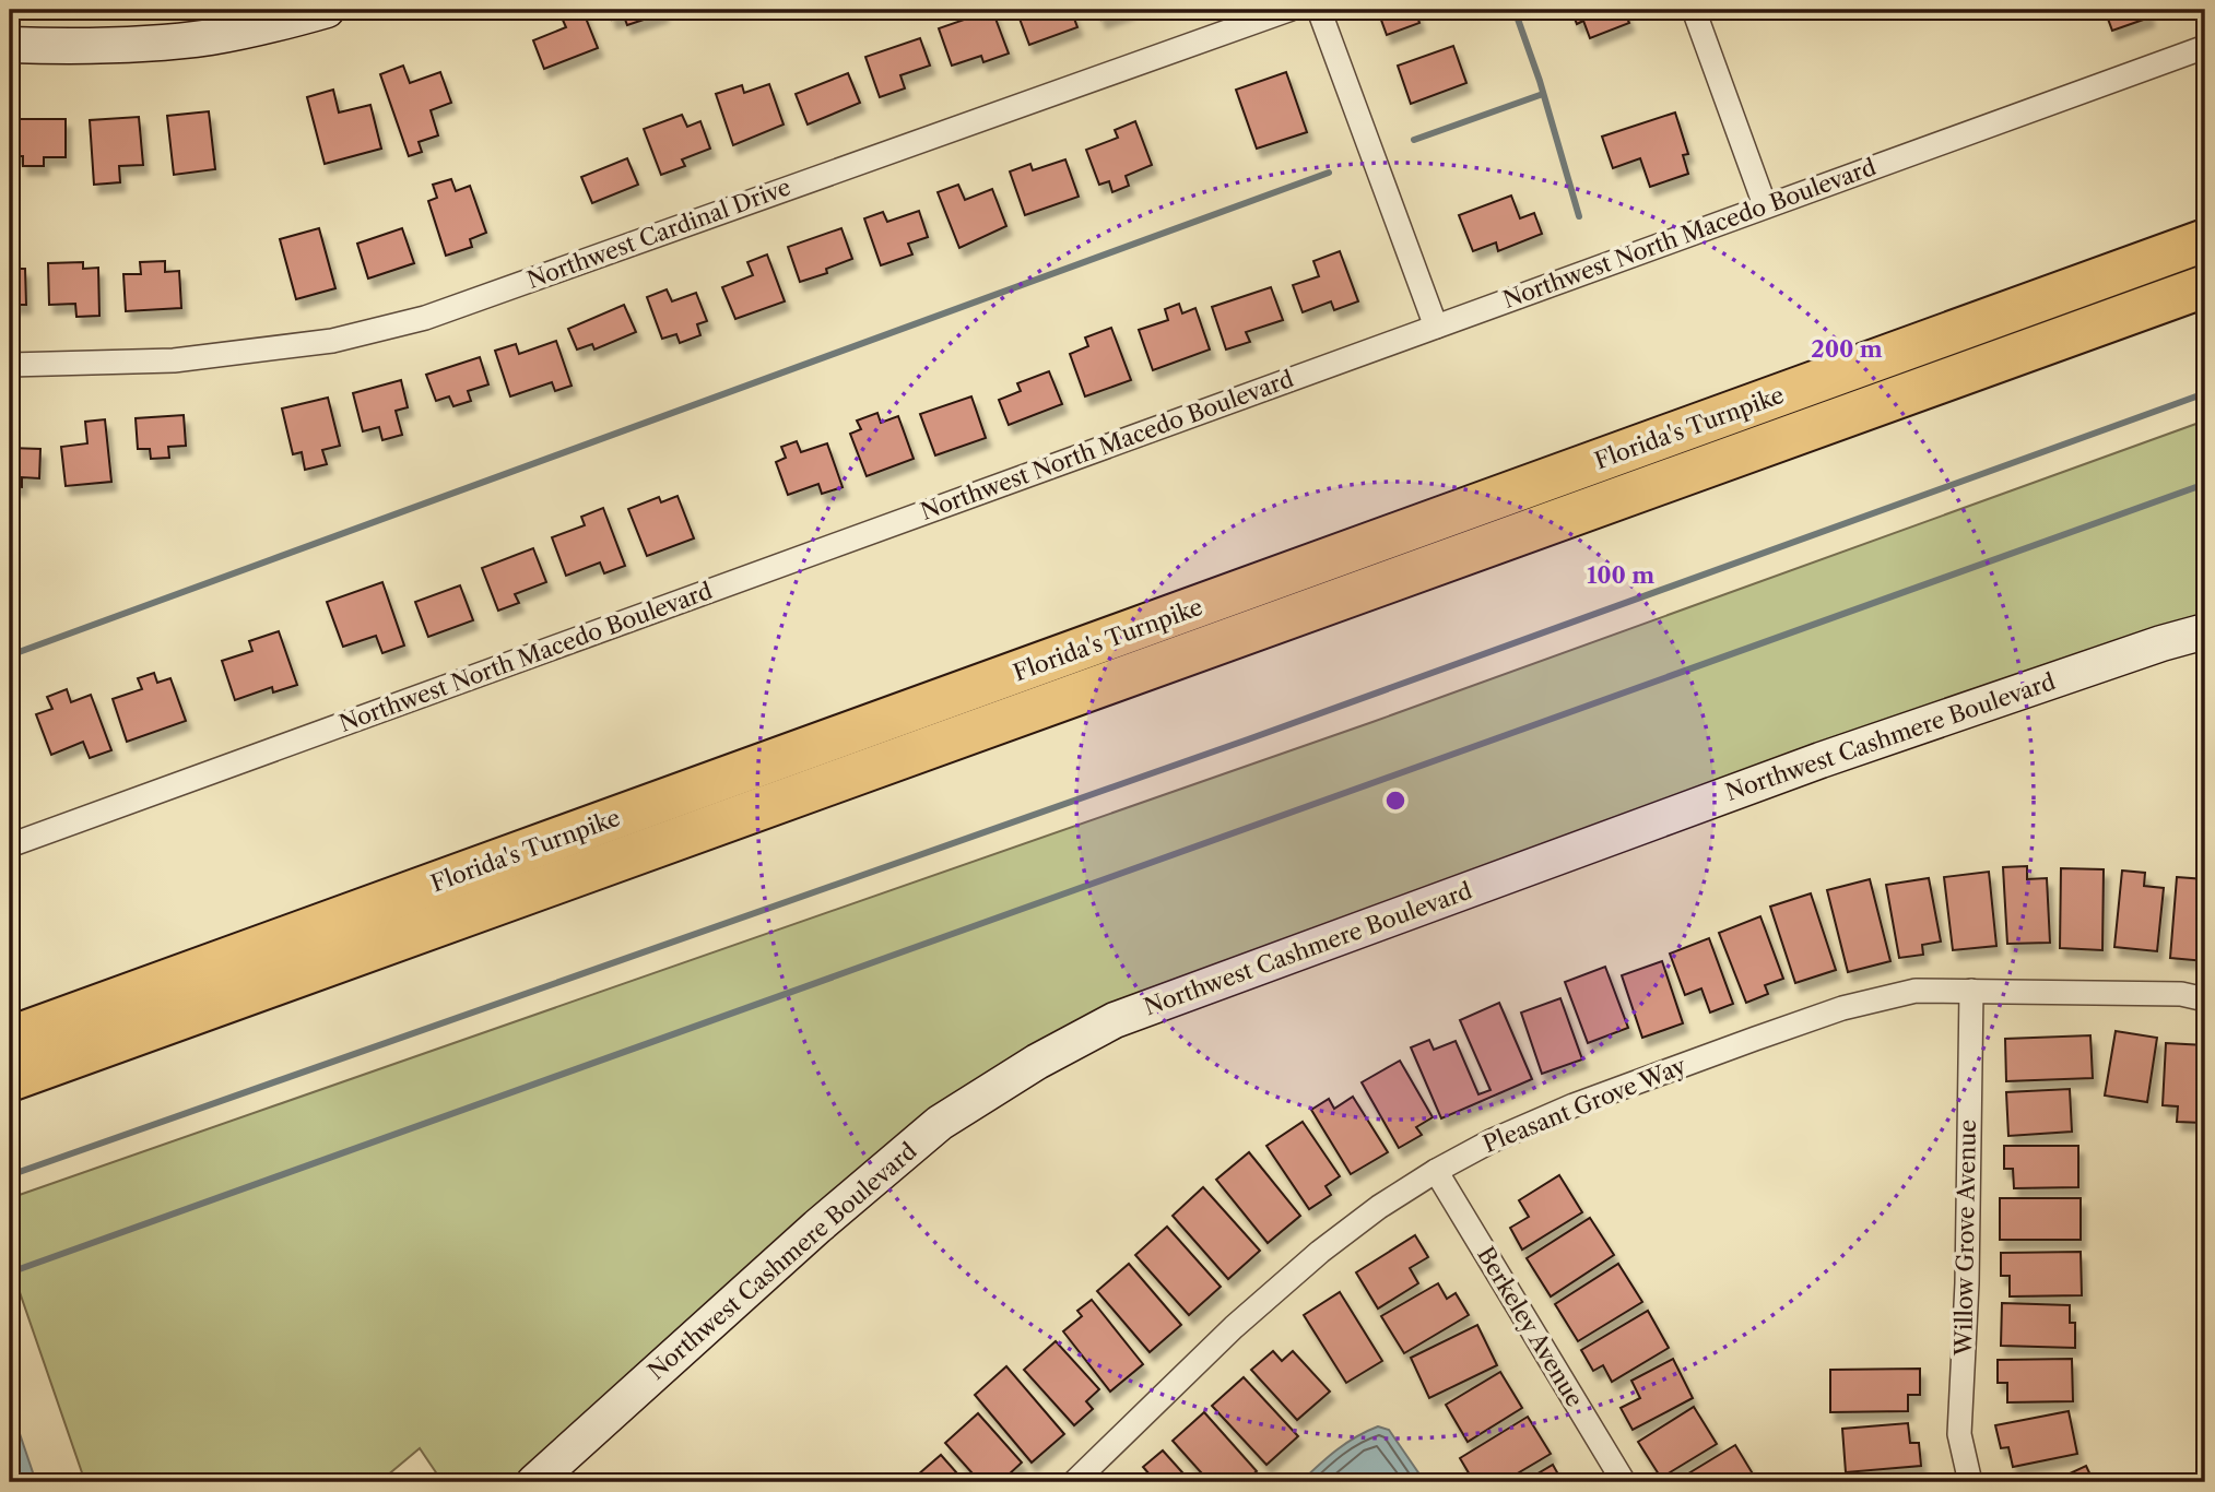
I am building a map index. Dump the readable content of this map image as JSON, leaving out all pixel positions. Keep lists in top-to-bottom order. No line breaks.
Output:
{"streets":{"highway":["Florida's Turnpike"],"street":["Northwest Cardinal Drive","Northwest North Macedo Boulevard","Northwest Cashmere Boulevard","Pleasant Grove Way","Willow Grove Avenue","Berkeley Avenue"]},"crossings":[["Pleasant Grove Way","Willow Grove Avenue"],["Pleasant Grove Way","Berkeley Avenue"]],"rings":["200 m","100 m"]}
